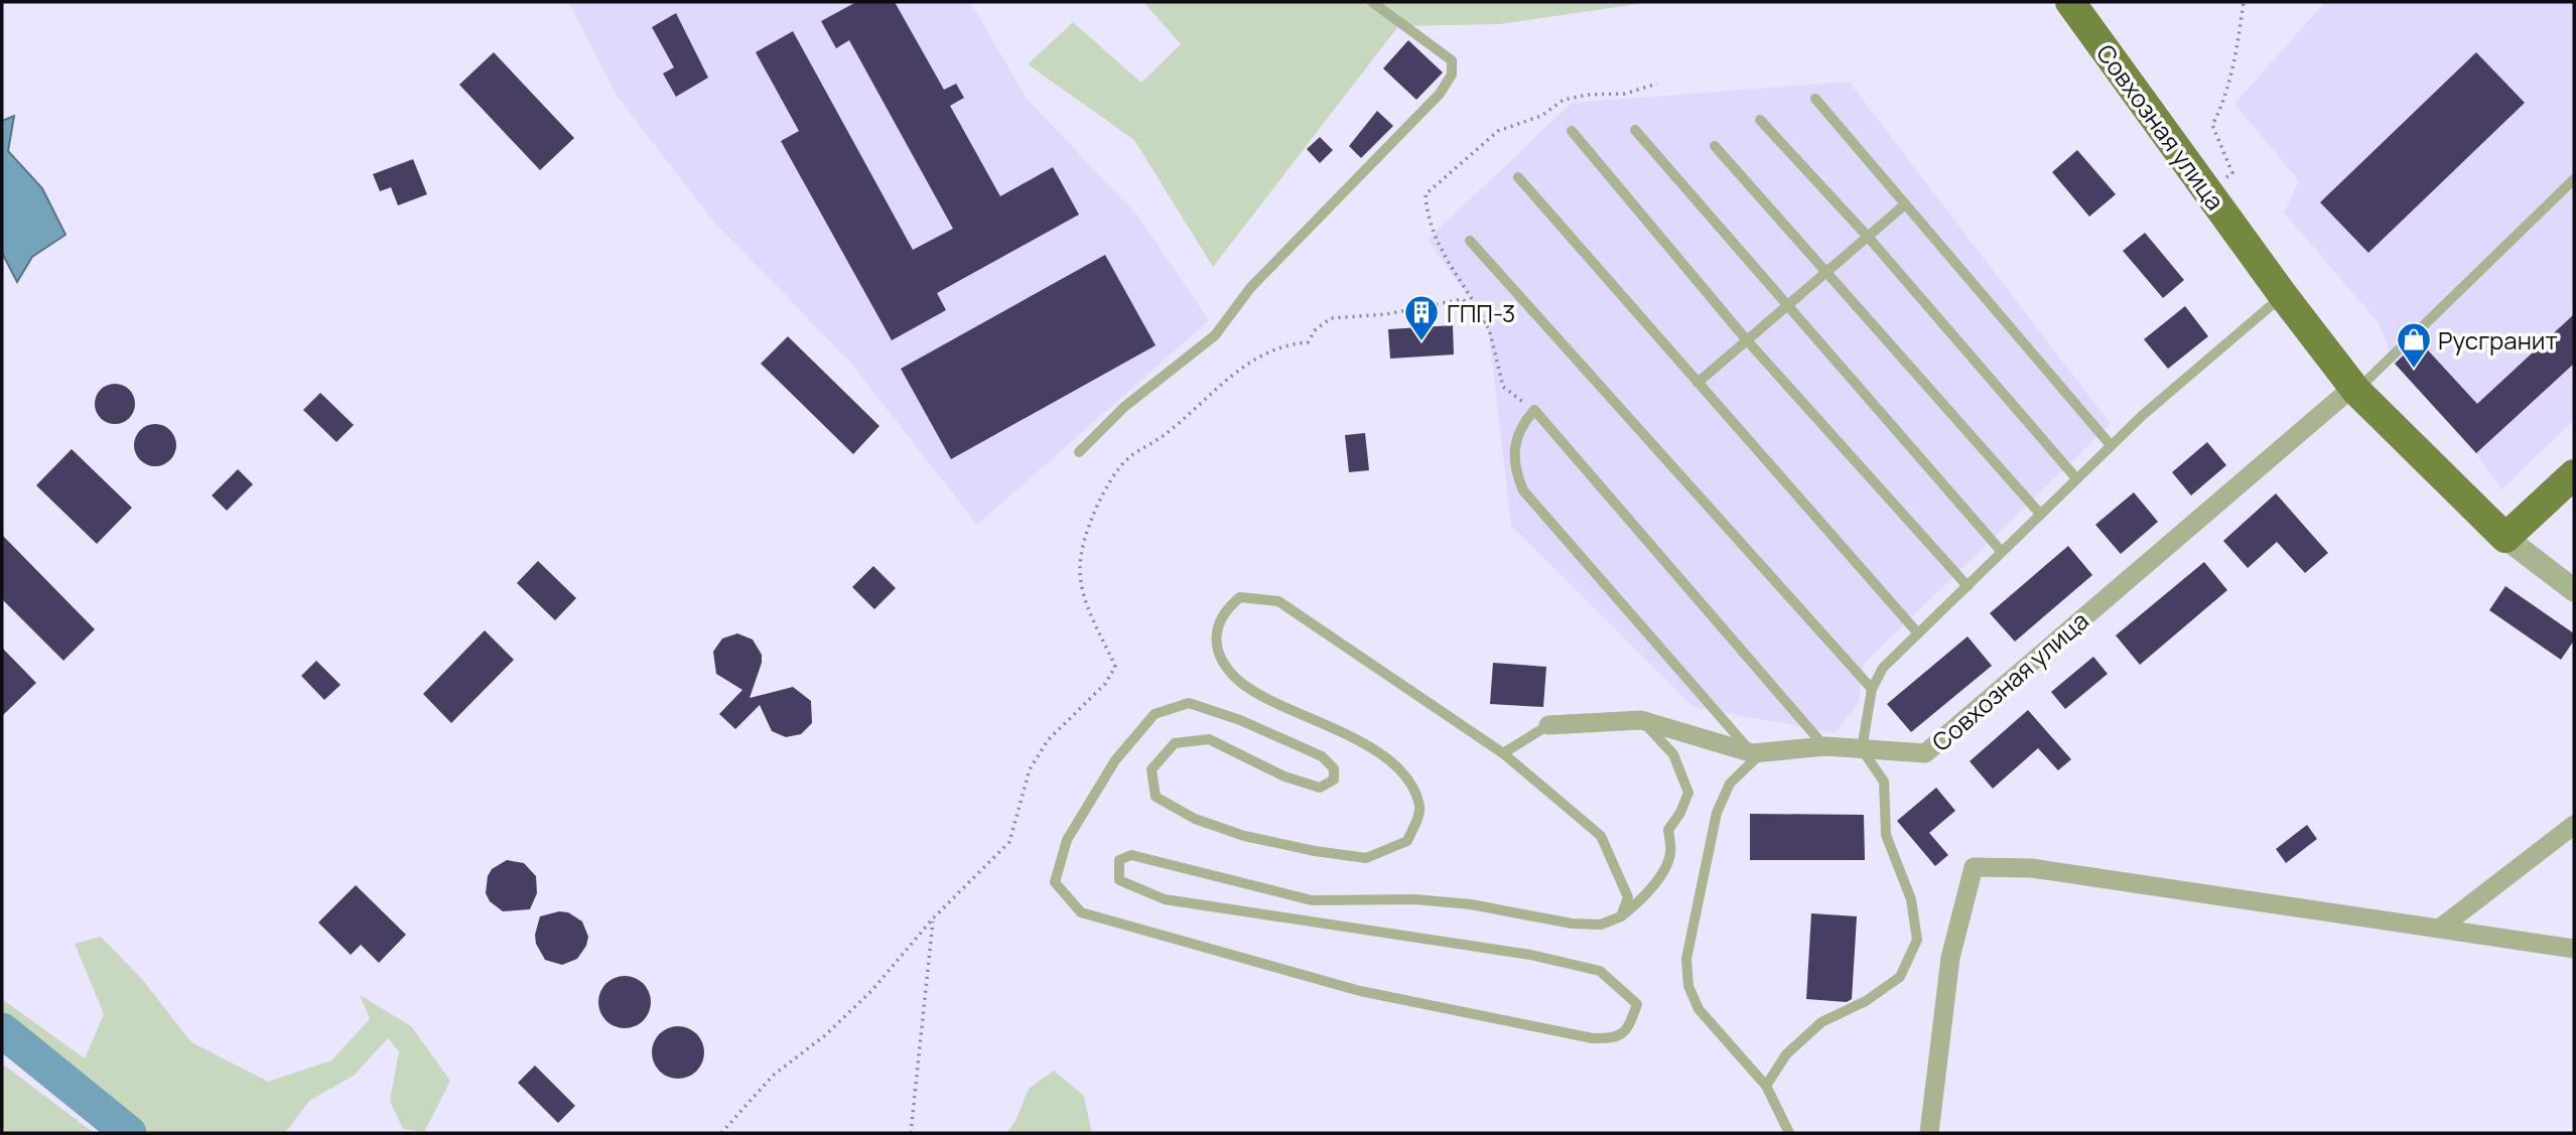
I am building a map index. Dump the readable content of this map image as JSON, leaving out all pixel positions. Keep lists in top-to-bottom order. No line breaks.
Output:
{"streets":{"main road":["Совхозная улица"]},"places":{"building":["ГПП-3"],"shop":["Русгранит"]}}
